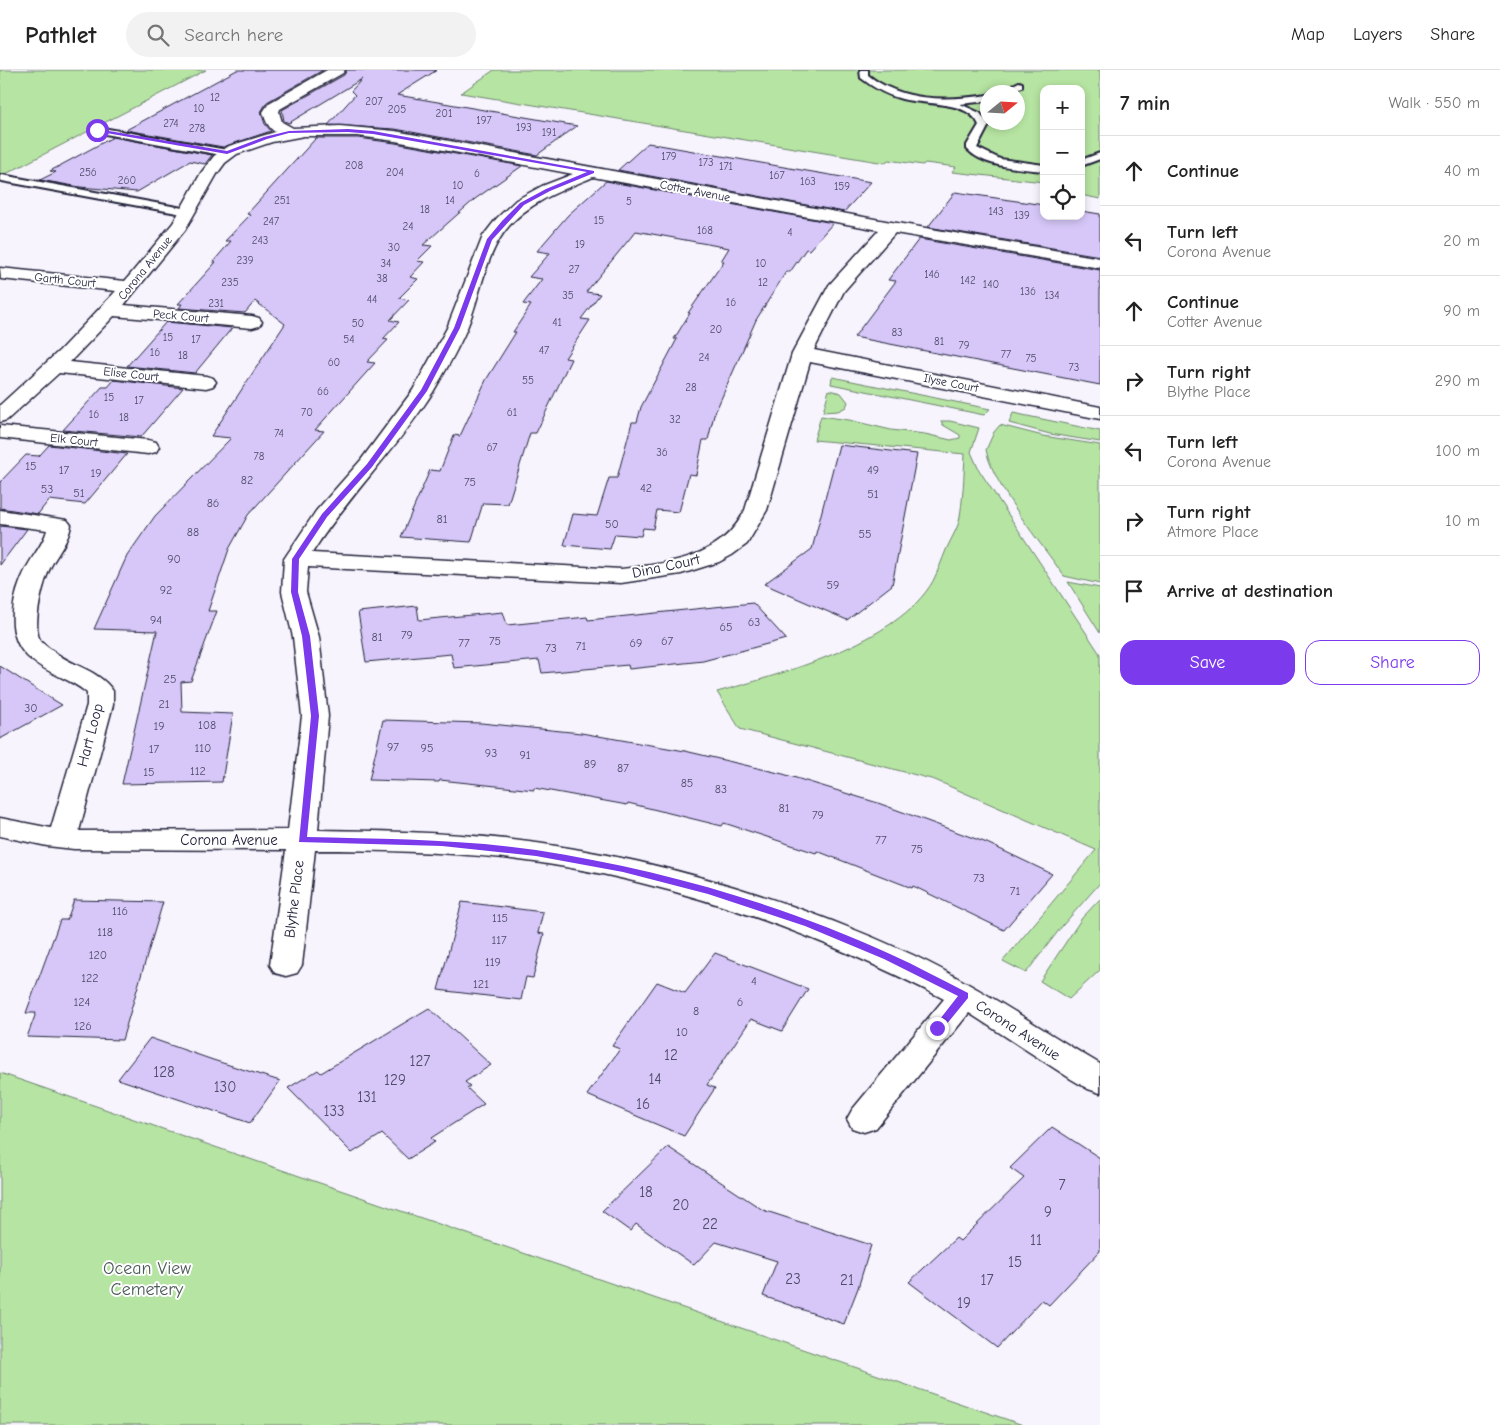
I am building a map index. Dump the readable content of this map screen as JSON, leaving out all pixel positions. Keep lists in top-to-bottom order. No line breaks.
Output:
{"streets":{"street":["Cotter Avenue","Corona Avenue","Garth Court","Peck Court","Elise Court","Ilyse Court","Elk Court","Dina Court","Hart Loop","Blythe Place"]},"crossings":[["Cotter Avenue","Corona Avenue"],["Cotter Avenue","Dina Court"],["Cotter Avenue","Blythe Place"],["Corona Avenue","Garth Court"],["Corona Avenue","Peck Court"],["Corona Avenue","Elise Court"],["Corona Avenue","Hart Loop"],["Corona Avenue","Blythe Place"],["Ilyse Court","Dina Court"],["Dina Court","Blythe Place"]],"parks":["Ocean View Cemetery"],"house_numbers":["12","207","10","205","201","197","274","193","278","191","179","173","208","171","256","204","6","167","260","163","10","159","251","14","5","18","143","139","15","247","24","168","4","243","19","30","239","34","10","27","146","38","142","235","12","140","136","35","134","44","16","231","41","50","20","83","15","17","54","81","79","47","16","77","18","24","75","60","73","55","28","66","15","17","70","61","16","18","32","74","67","36","78","15","17","49","19","82","75","42","53","51","51","86","81","50","88","55","90","59","92","94","63","65","79","81","75","67","77","69","71","73","25","21","30","108","19","97","110","95","17","93","91","89","87","112","15","85","83","81","79","77","75","73","71","116","115","118","117","120","119","122","4","121","124","6","8","126","10","12","127","128","14","129","130","131","16","133","7","18","20","9","22","11","15","23","21","17","19"],"north":"right","page":{"header":"Pathlet","search":"Search here","nav":["Map","Layers","Share"],"heading":["7 min","Walk · 550 m"],"map_buttons":["+","−"],"list":[["Continue","40 m"],["Turn left","Corona Avenue","20 m"],["Continue","Cotter Avenue","90 m"],["Turn right","Blythe Place","290 m"],["Turn left","Corona Avenue","100 m"],["Turn right","Atmore Place","10 m"],"Arrive at destination"],"buttons":["Save","Share"]}}
